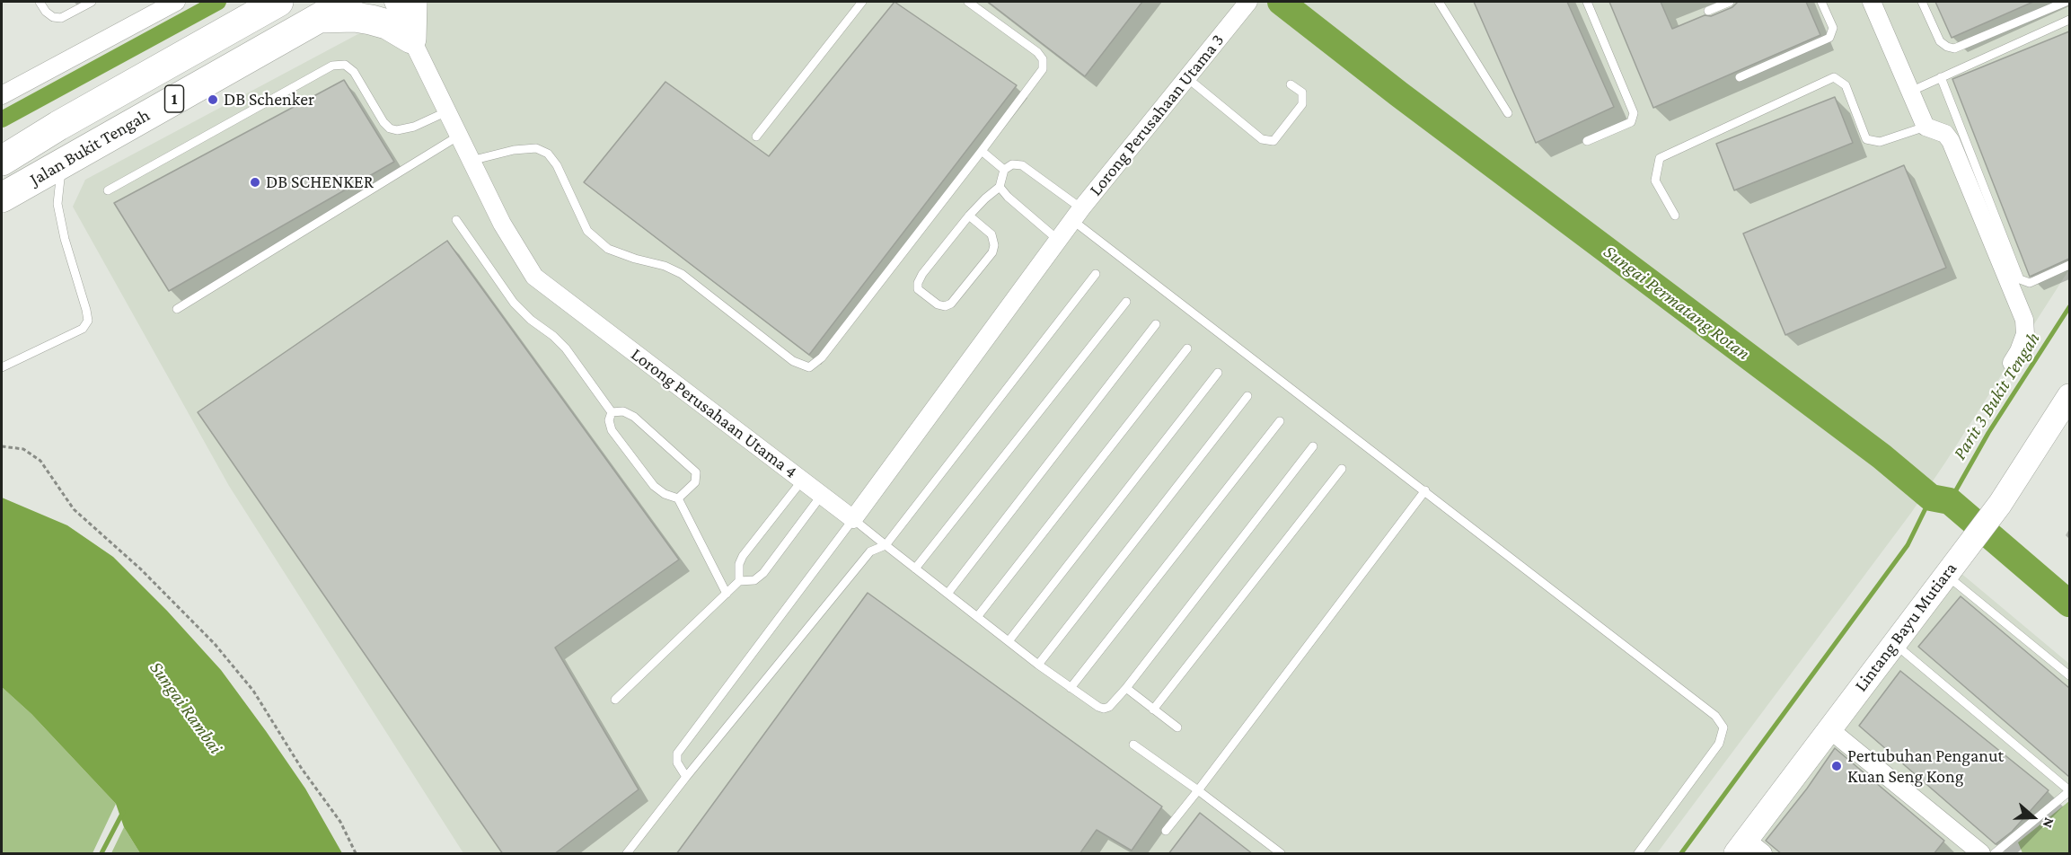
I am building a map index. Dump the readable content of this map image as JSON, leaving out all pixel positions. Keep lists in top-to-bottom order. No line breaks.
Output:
{"streets":{"highway":["1","Jalan Bukit Tengah"],"street":["Lorong Perusahaan Utama 3","Lorong Perusahaan Utama 4","Lintang Bayu Mutiara"]},"water":["Sungai Permatang Rotan","Parit 3 Bukit Tengah","Sungai Rambai"],"places":["DB Schenker","DB SCHENKER","Pertubuhan Penganut Kuan Seng Kong"],"north":"right"}
